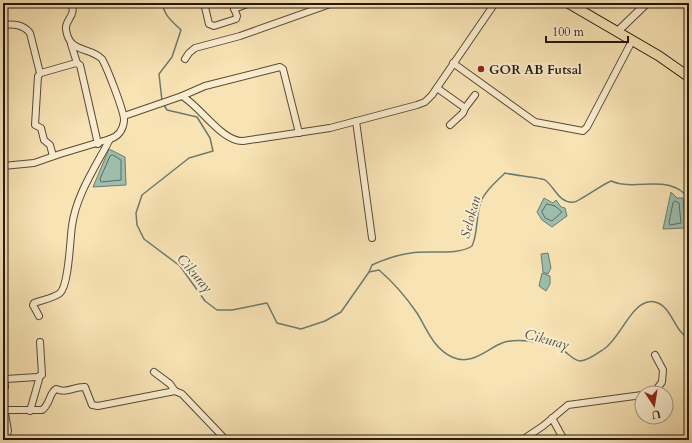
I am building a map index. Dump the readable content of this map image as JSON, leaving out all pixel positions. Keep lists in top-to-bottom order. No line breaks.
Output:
{"water":["Selokan","Cikuray"],"places":["GOR AB Futsal"],"scale_bar":"100 m","north":"bottom"}
